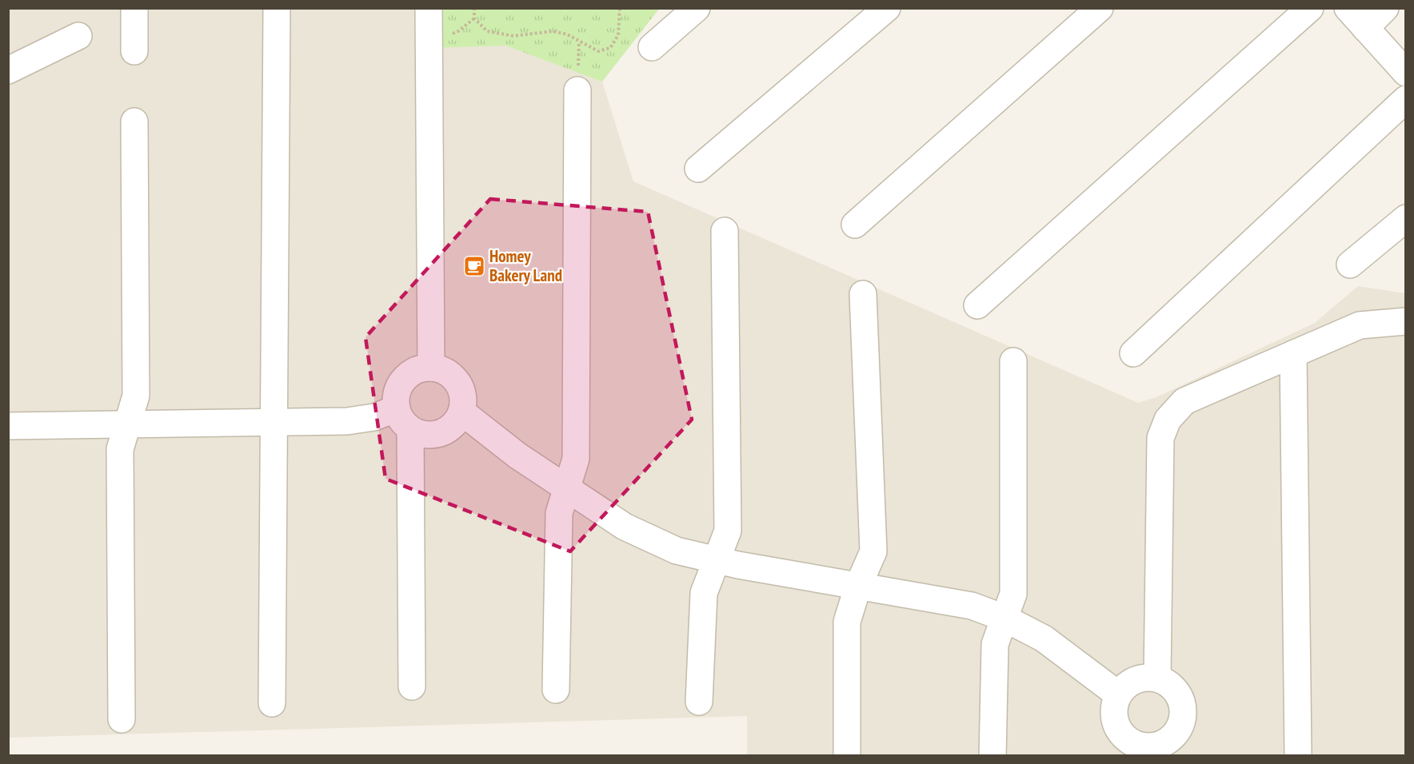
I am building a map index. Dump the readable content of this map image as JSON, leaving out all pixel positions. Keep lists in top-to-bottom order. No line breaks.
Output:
{"places":{"cafe":["Homey Bakery Land"]}}
